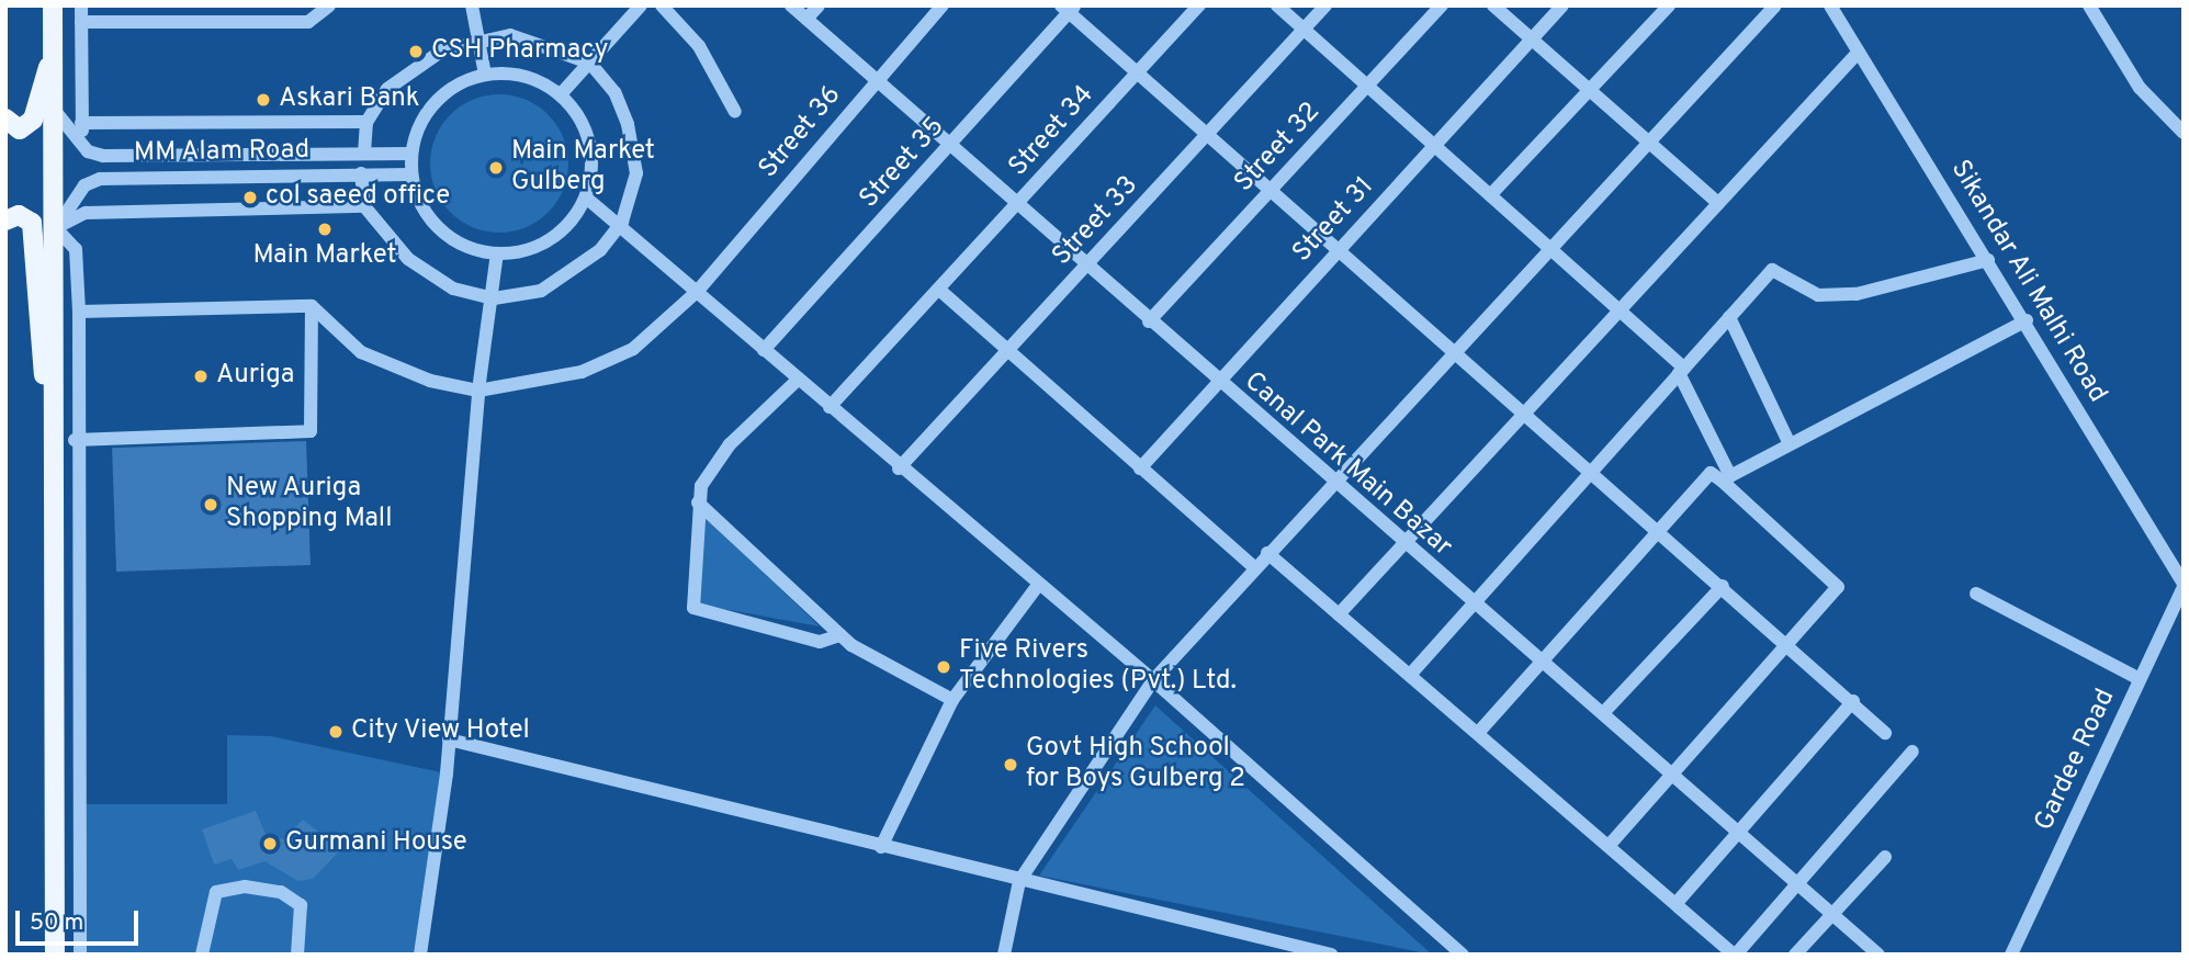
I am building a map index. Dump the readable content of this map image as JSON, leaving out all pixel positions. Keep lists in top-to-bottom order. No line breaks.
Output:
{"streets":{"street":["Street 34","Street 36","Street 32","MM Alam Road","Street 35","Street 31","Street 33","Sikandar Ali Malhi Road","Canal Park Main Bazar","Gardee Road"]},"crossings":[["Street 34","Canal Park Main Bazar"],["Street 36","Canal Park Main Bazar"],["Street 32","Canal Park Main Bazar"],["Street 35","Canal Park Main Bazar"],["Street 31","Canal Park Main Bazar"],["Street 33","Canal Park Main Bazar"],["Sikandar Ali Malhi Road","Gardee Road"]],"places":["CSH Pharmacy","Askari Bank","Main Market Gulberg","col saeed office","Main Market","Auriga","New Auriga Shopping Mall","Five Rivers Technologies (Pvt.) Ltd.","City View Hotel","Govt High School for Boys Gulberg 2","Gurmani House"],"scale_bar":"50 m"}
